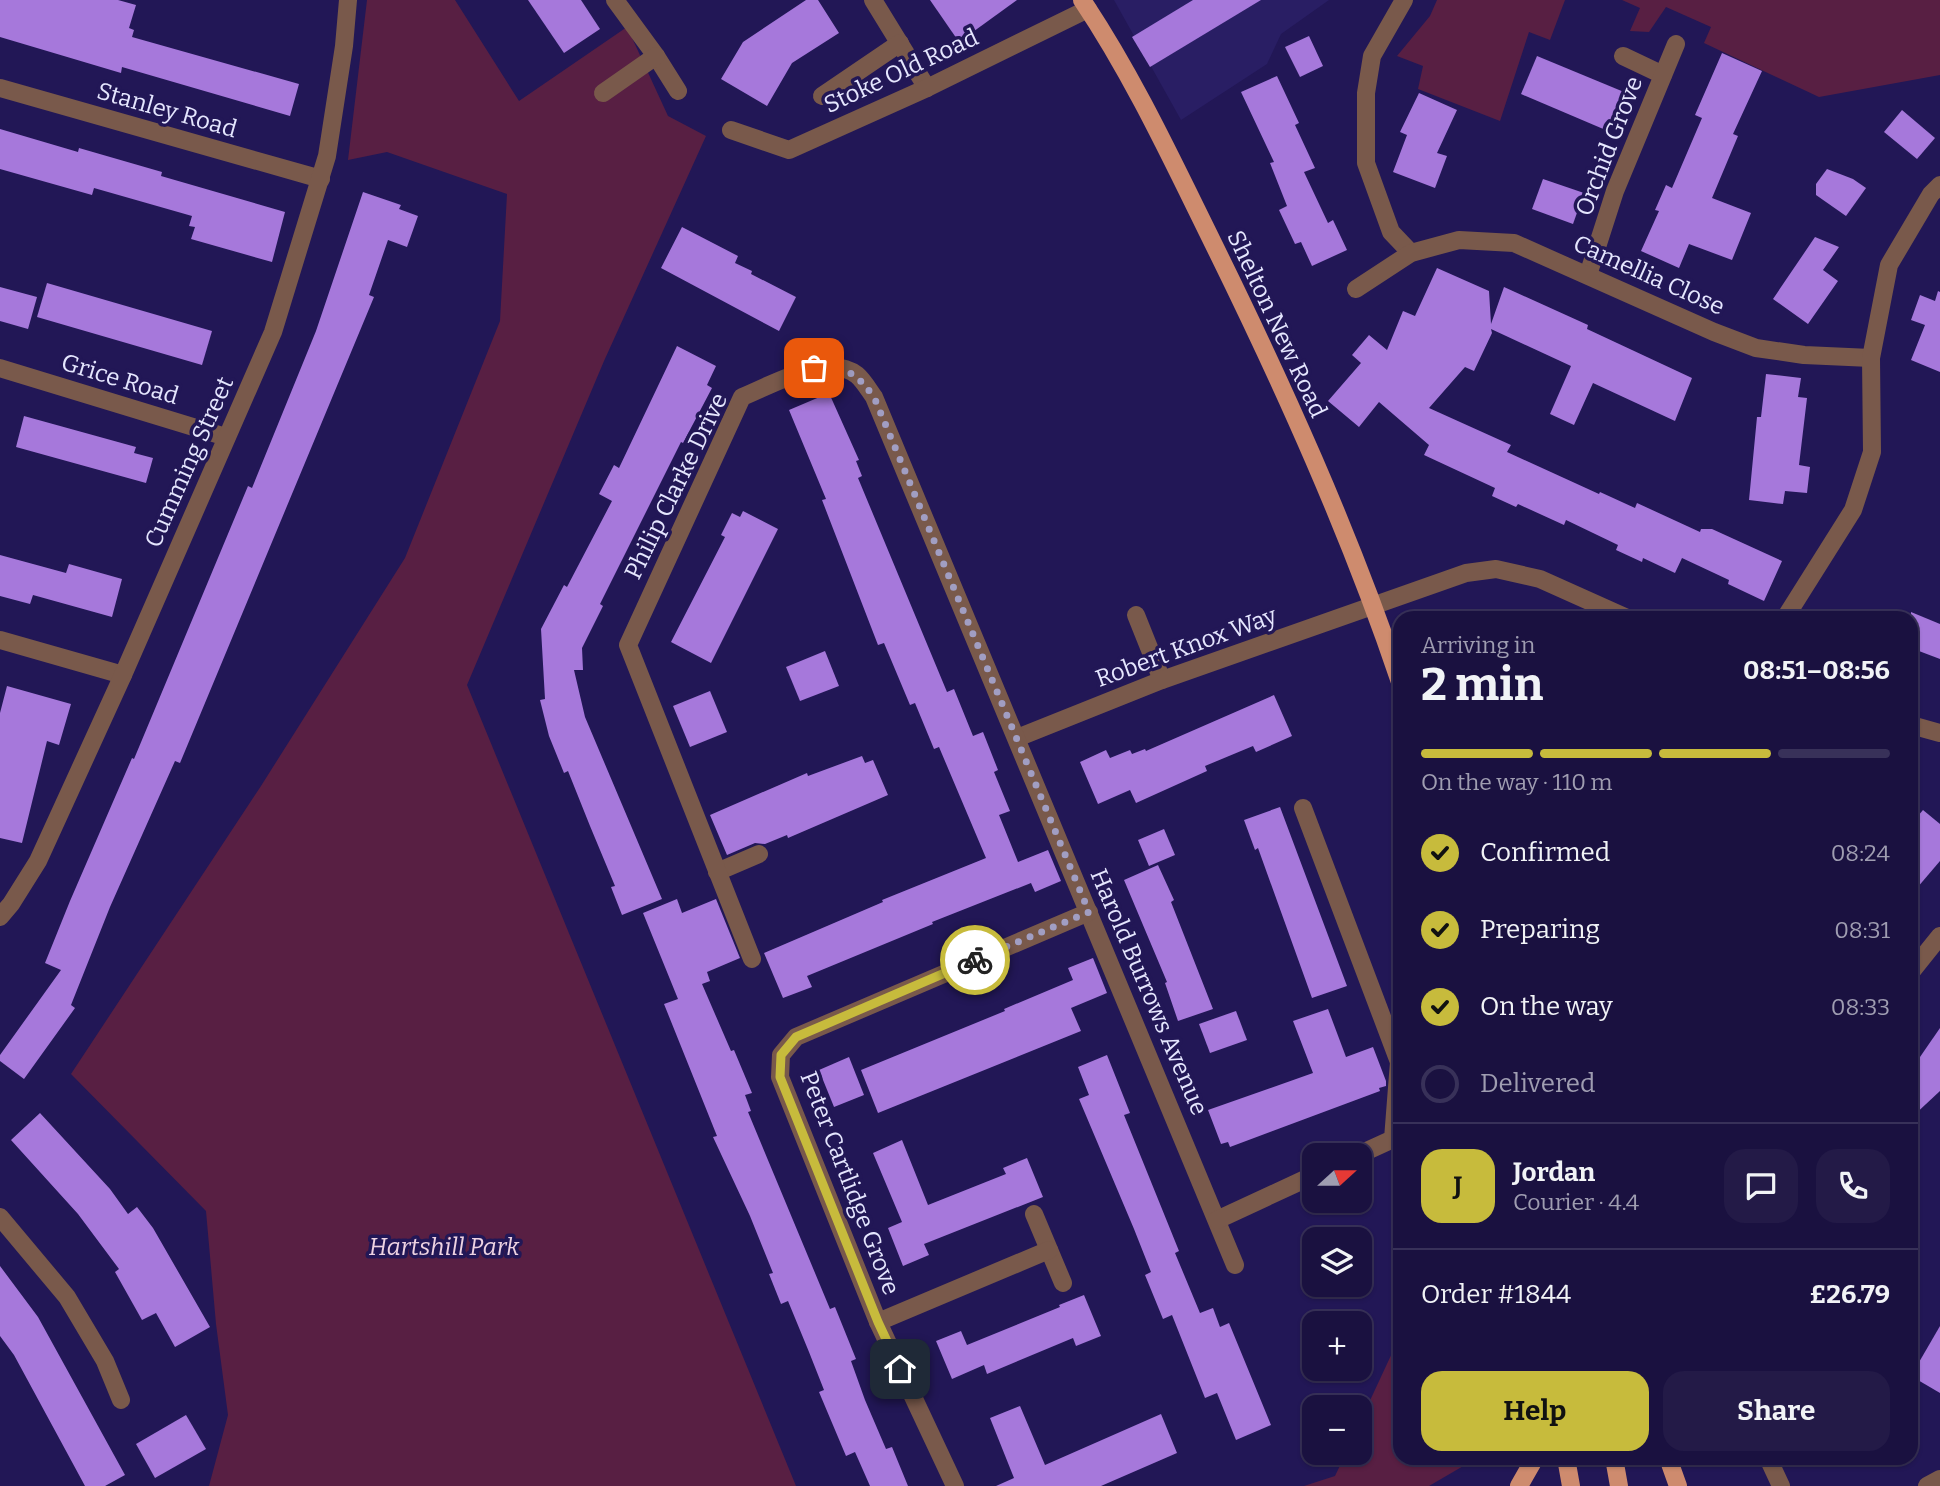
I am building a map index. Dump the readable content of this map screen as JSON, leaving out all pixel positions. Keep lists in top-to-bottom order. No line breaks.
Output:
{"streets":{"main road":["Shelton New Road"],"street":["Stoke Old Road","Stanley Road","Orchid Grove","Camellia Close","Grice Road","Cumming Street","Philip Clarke Drive","Robert Knox Way","Harold Burrows Avenue","Peter Cartlidge Grove"]},"crossings":[["Stoke Old Road","Shelton New Road"],["Stanley Road","Cumming Street"],["Orchid Grove","Camellia Close"],["Shelton New Road","Robert Knox Way"],["Grice Road","Cumming Street"],["Philip Clarke Drive","Robert Knox Way"],["Philip Clarke Drive","Harold Burrows Avenue"],["Robert Knox Way","Harold Burrows Avenue"],["Harold Burrows Avenue","Peter Cartlidge Grove"]],"parks":["Hartshill Park"],"north":"right","page":{"heading":["2 min","Arriving in","08:51–08:56"],"panel":["Jordan","Courier · 4.4","Order #1844","£26.79"],"bar":"On the way · 110 m","list":[["Confirmed","08:24"],["Preparing","08:31"],["On the way","08:33"],"Delivered"],"map_buttons":["+","−"],"round":"J","buttons":["Help","Share"]}}
